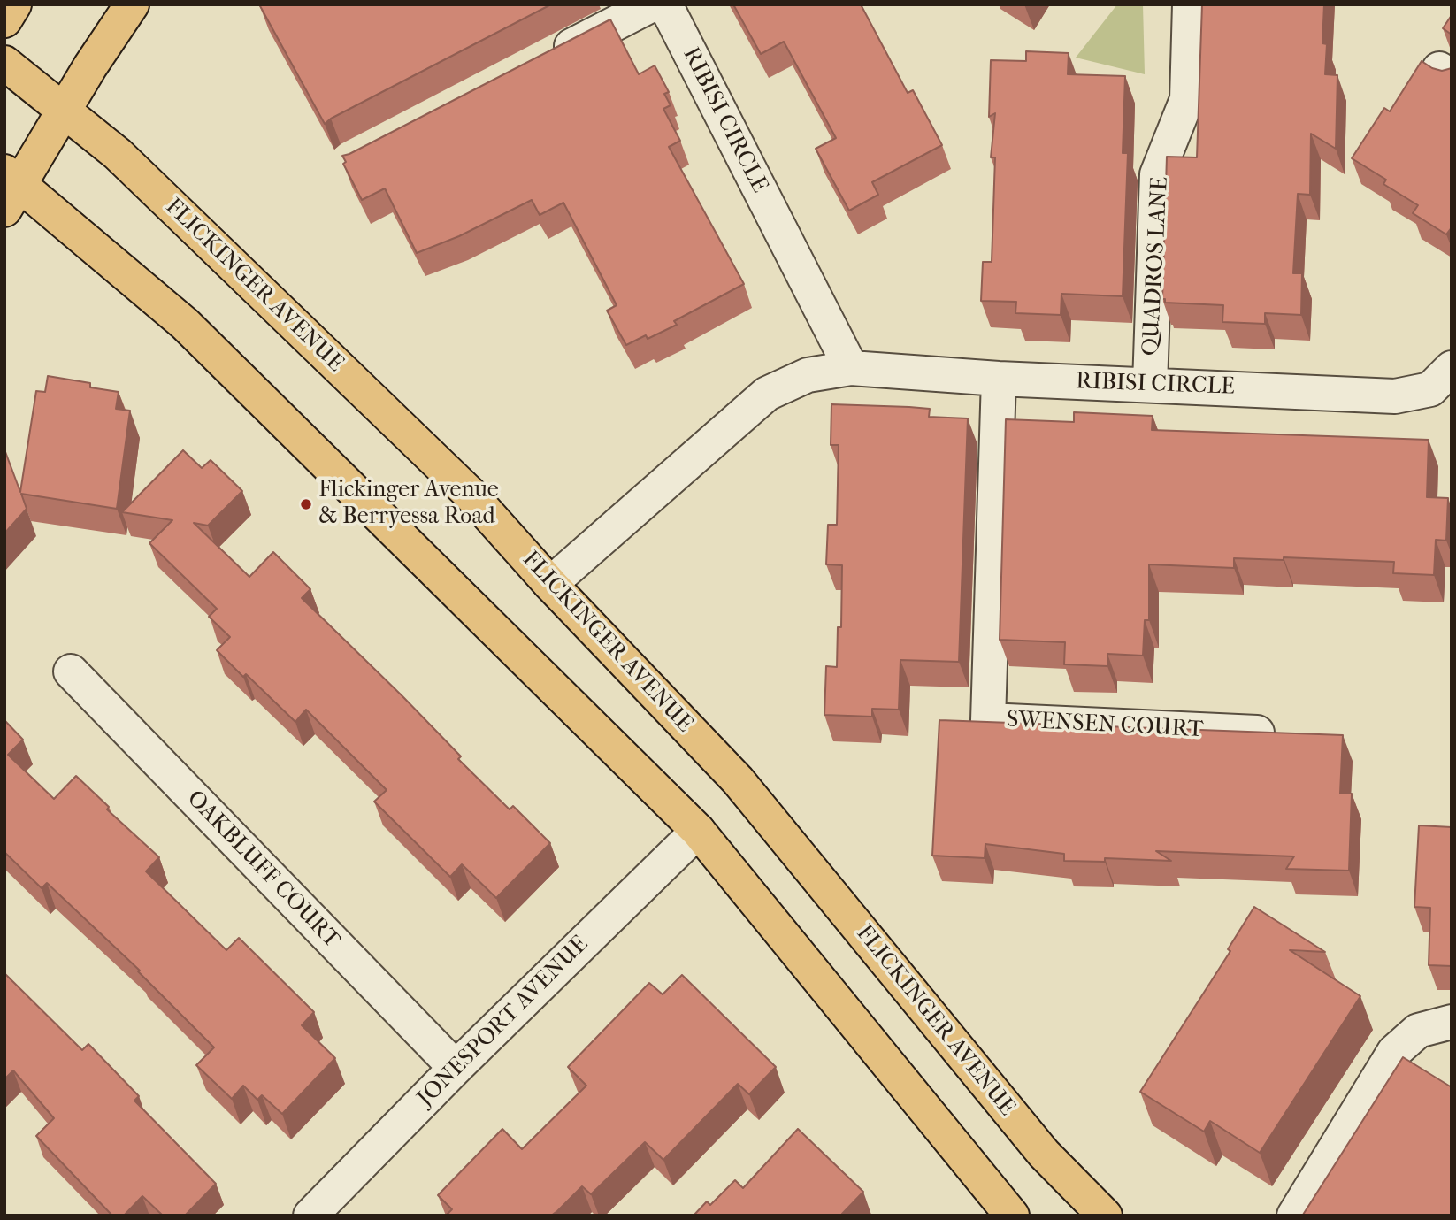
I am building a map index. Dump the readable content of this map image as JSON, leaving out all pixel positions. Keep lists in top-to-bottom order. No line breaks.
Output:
{"streets":{"main road":["FLICKINGER AVENUE"],"street":["RIBISI CIRCLE","QUADROS LANE","SWENSEN COURT","OAKBLUFF COURT","JONESPORT AVENUE"]},"crossings":[["RIBISI CIRCLE","QUADROS LANE"],["RIBISI CIRCLE","FLICKINGER AVENUE"],["RIBISI CIRCLE","SWENSEN COURT"],["OAKBLUFF COURT","JONESPORT AVENUE"]],"places":["Flickinger Avenue & Berryessa Road"]}
